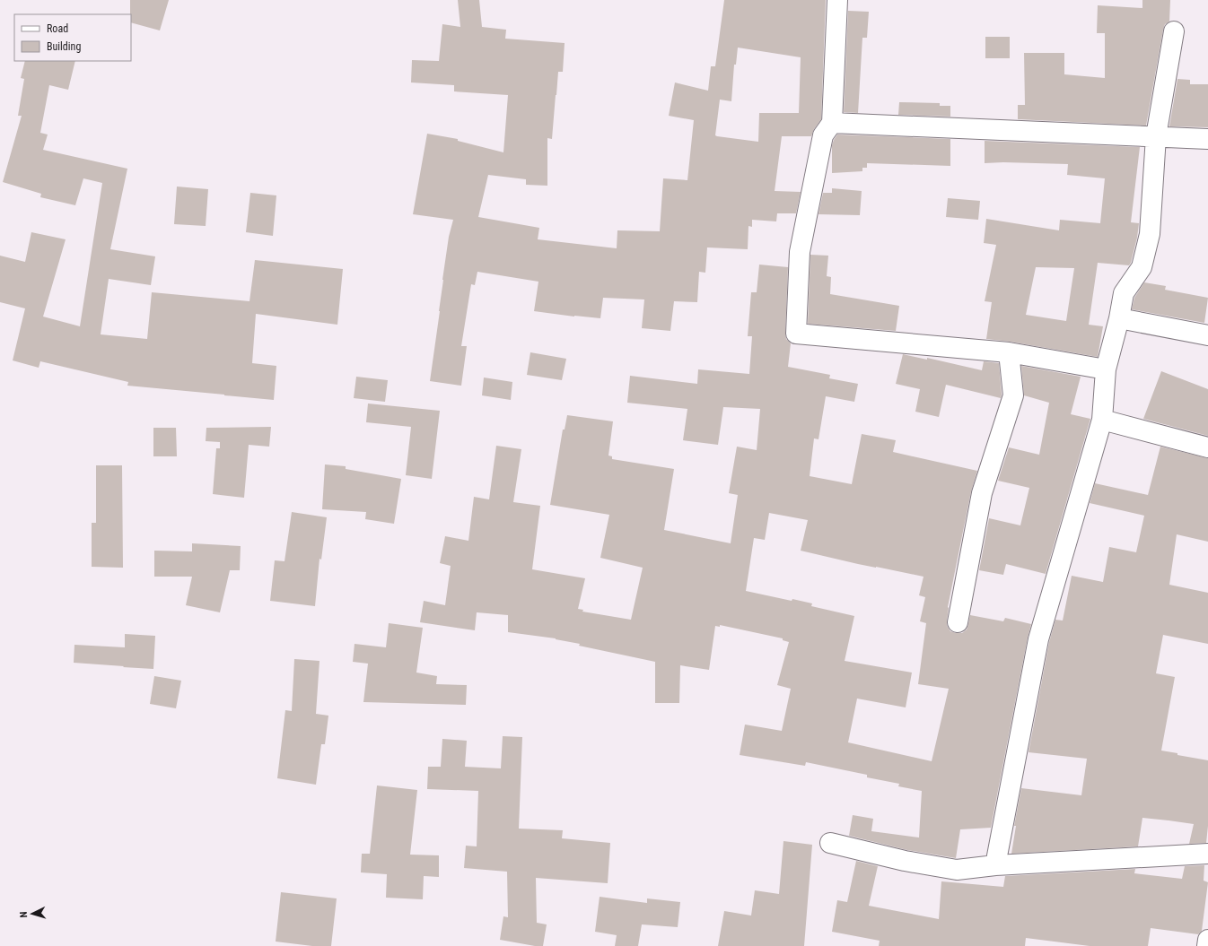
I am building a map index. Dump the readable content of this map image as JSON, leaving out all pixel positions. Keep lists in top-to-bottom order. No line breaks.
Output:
{"legend":["Road","Building"],"north":"left"}
